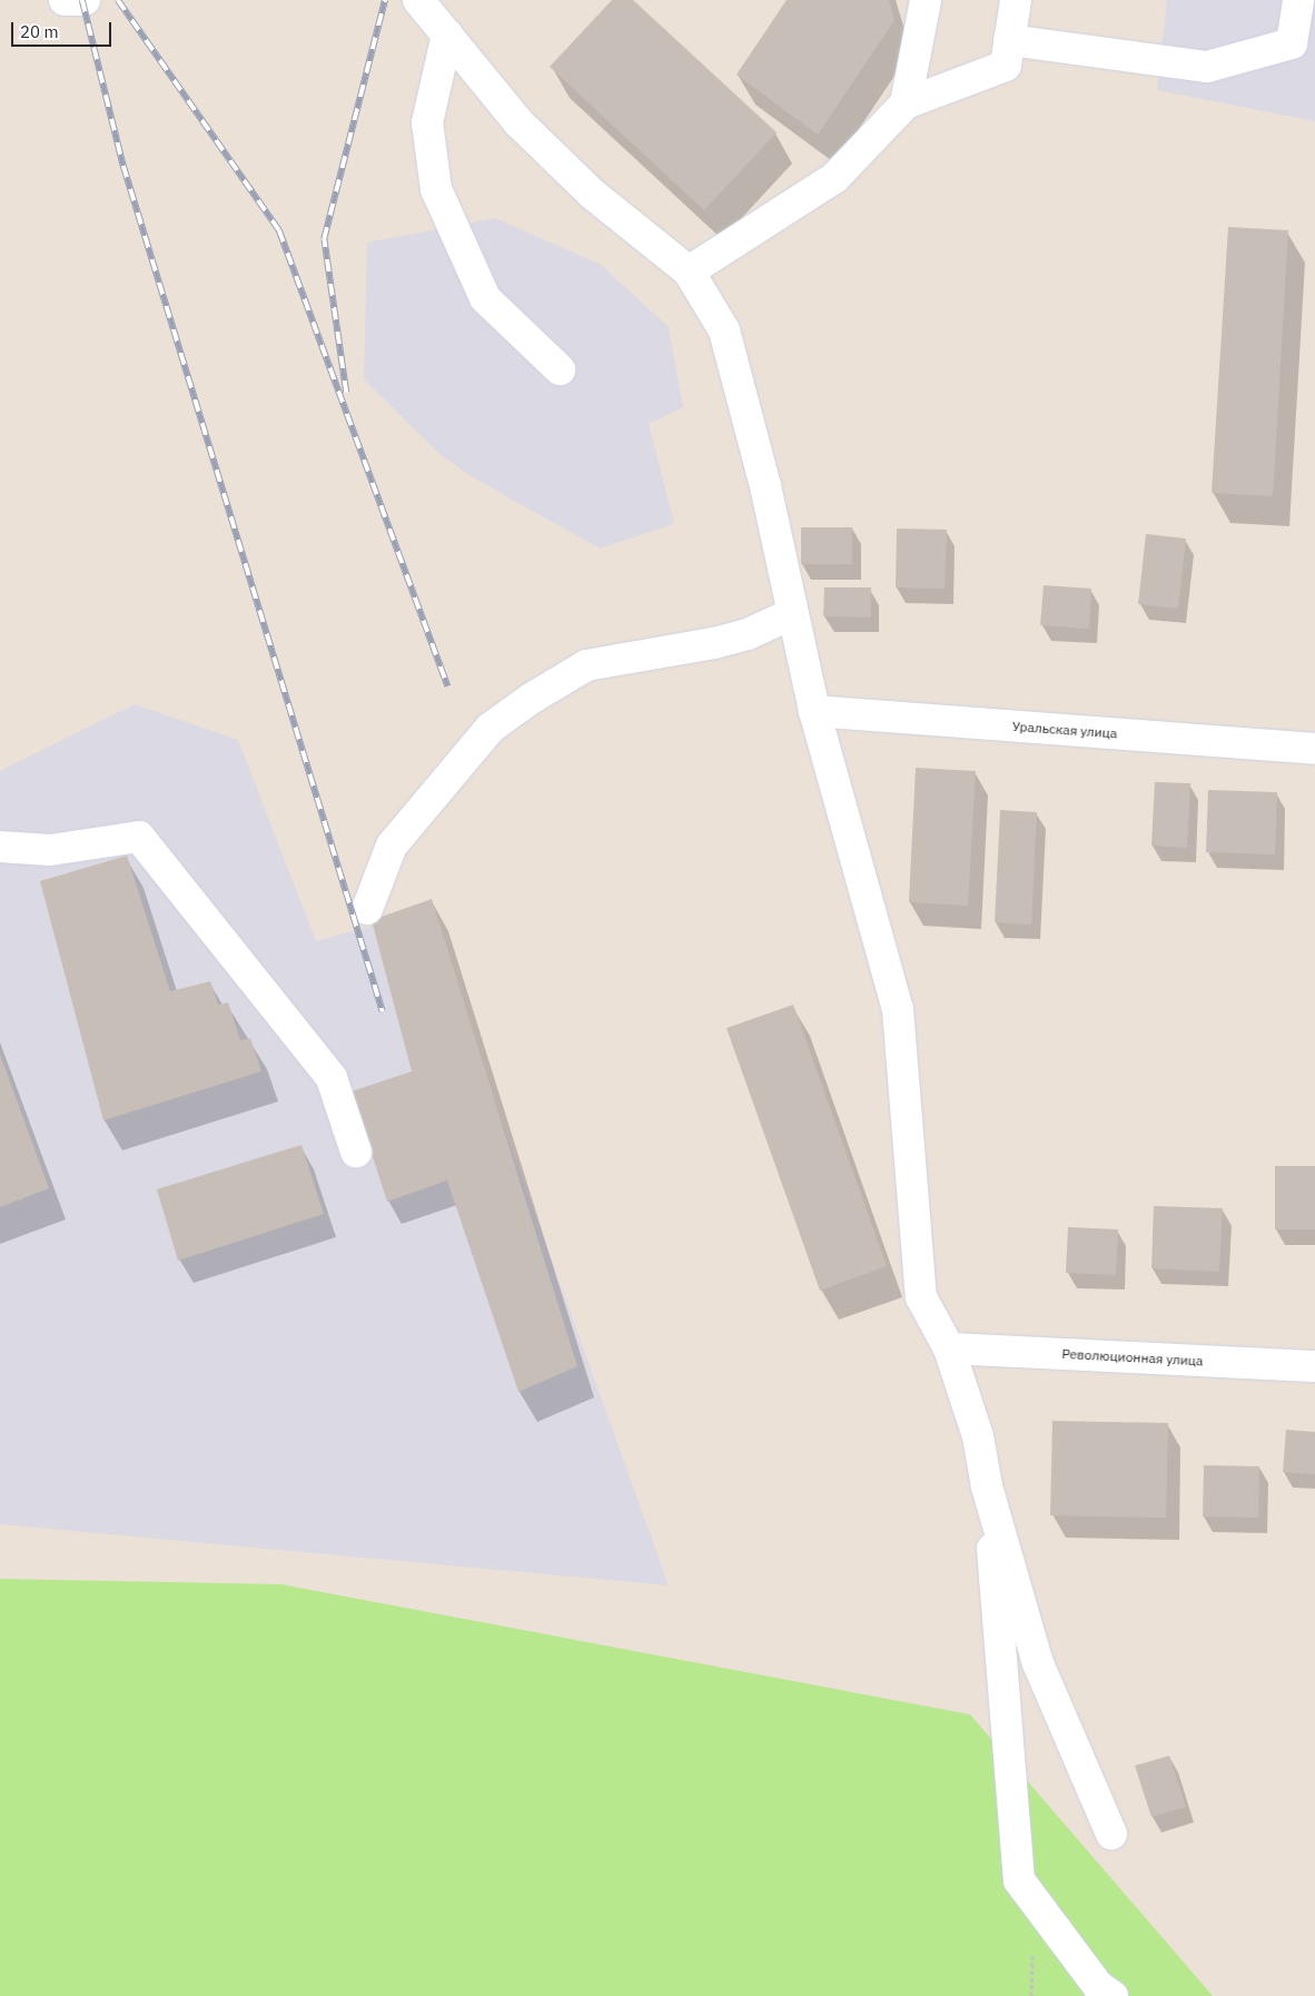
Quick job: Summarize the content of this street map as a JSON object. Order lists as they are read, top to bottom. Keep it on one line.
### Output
{"streets":{"street":["Уральская улица","Революционная улица"]},"scale_bar":"20 m"}
